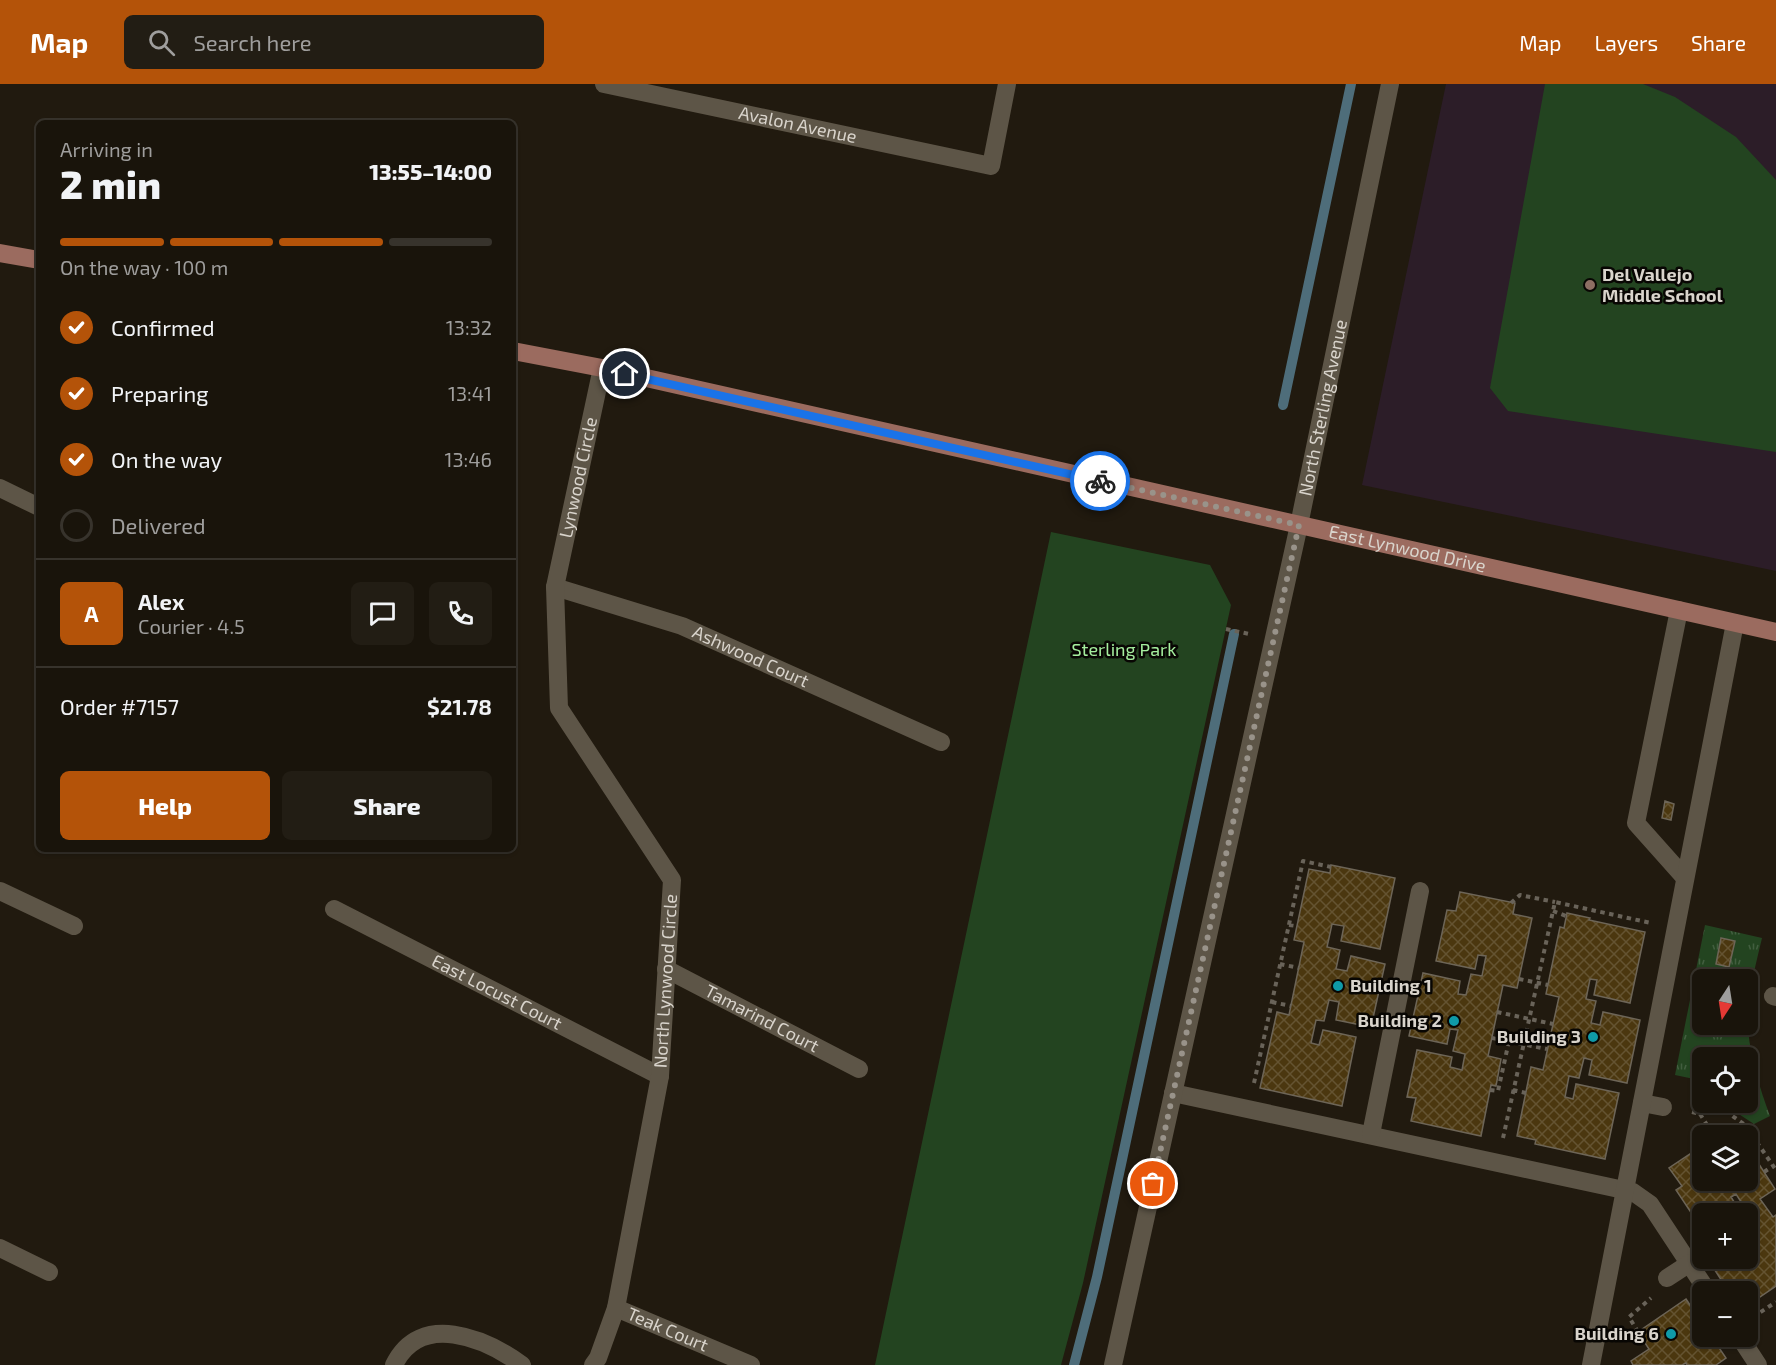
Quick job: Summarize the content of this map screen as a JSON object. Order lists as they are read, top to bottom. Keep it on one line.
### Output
{"streets":{"main road":["East Lynwood Drive"],"street":["Avalon Avenue","North Sterling Avenue","Lynwood Circle","Ashwood Court","North Lynwood Circle","East Locust Court","Tamarind Court","Teak Court"]},"crossings":[["North Sterling Avenue","East Lynwood Drive"],["Lynwood Circle","East Lynwood Drive"],["Lynwood Circle","Ashwood Court"],["Lynwood Circle","North Lynwood Circle"],["Ashwood Court","North Lynwood Circle"],["North Lynwood Circle","East Locust Court"],["North Lynwood Circle","Tamarind Court"],["North Lynwood Circle","Teak Court"]],"parks":["Sterling Park"],"places":["Del Vallejo Middle School","Building 1","Building 2","Building 3","Building 6"],"north":"bottom","page":{"header":"Map","search":"Search here","nav":["Map","Layers","Share"],"heading":["2 min","Arriving in","13:55–14:00"],"panel":["Alex","Courier · 4.5","Order #7157","$21.78"],"bar":"On the way · 100 m","list":[["Confirmed","13:32"],["Preparing","13:41"],["On the way","13:46"],"Delivered"],"round":"A","buttons":["Help","Share"],"map_buttons":["+","−"]}}
